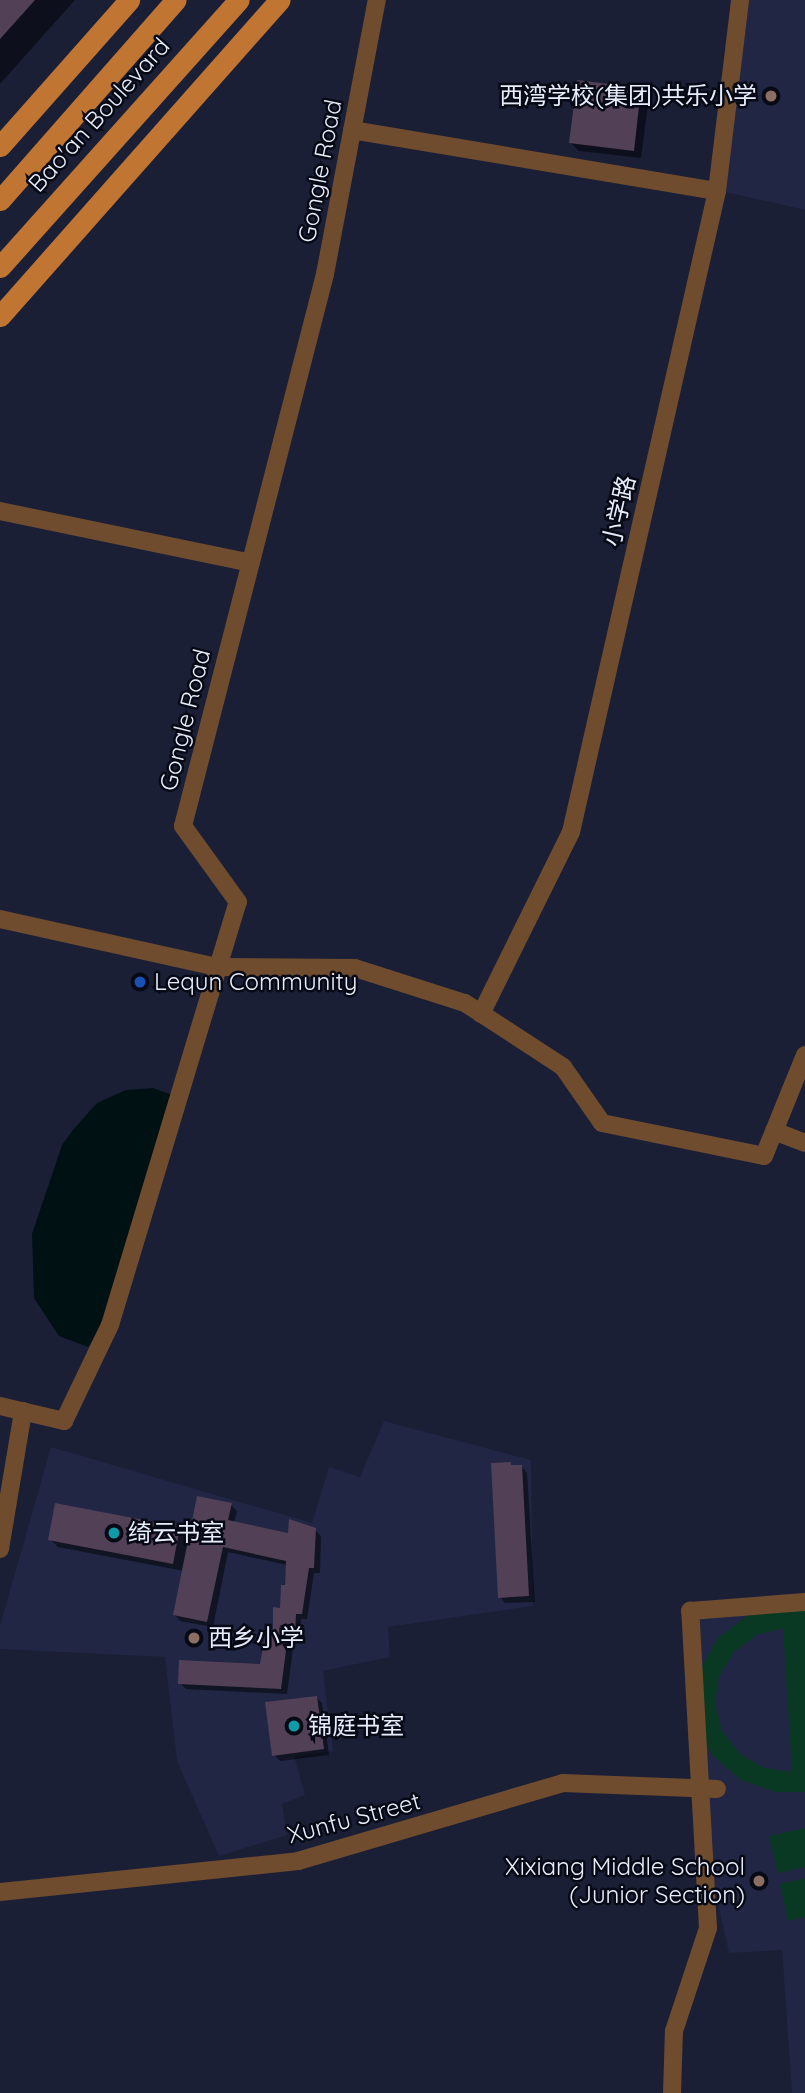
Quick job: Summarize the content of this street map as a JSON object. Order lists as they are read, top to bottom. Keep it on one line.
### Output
{"streets":{"main road":["Bao'an Boulevard"],"street":["Gongle Road","小学路","Xunfu Street"]},"places":["西湾学校(集团)共乐小学","Lequn Community","绮云书室","西乡小学","锦庭书室","Xixiang Middle School (Junior Section)"]}
